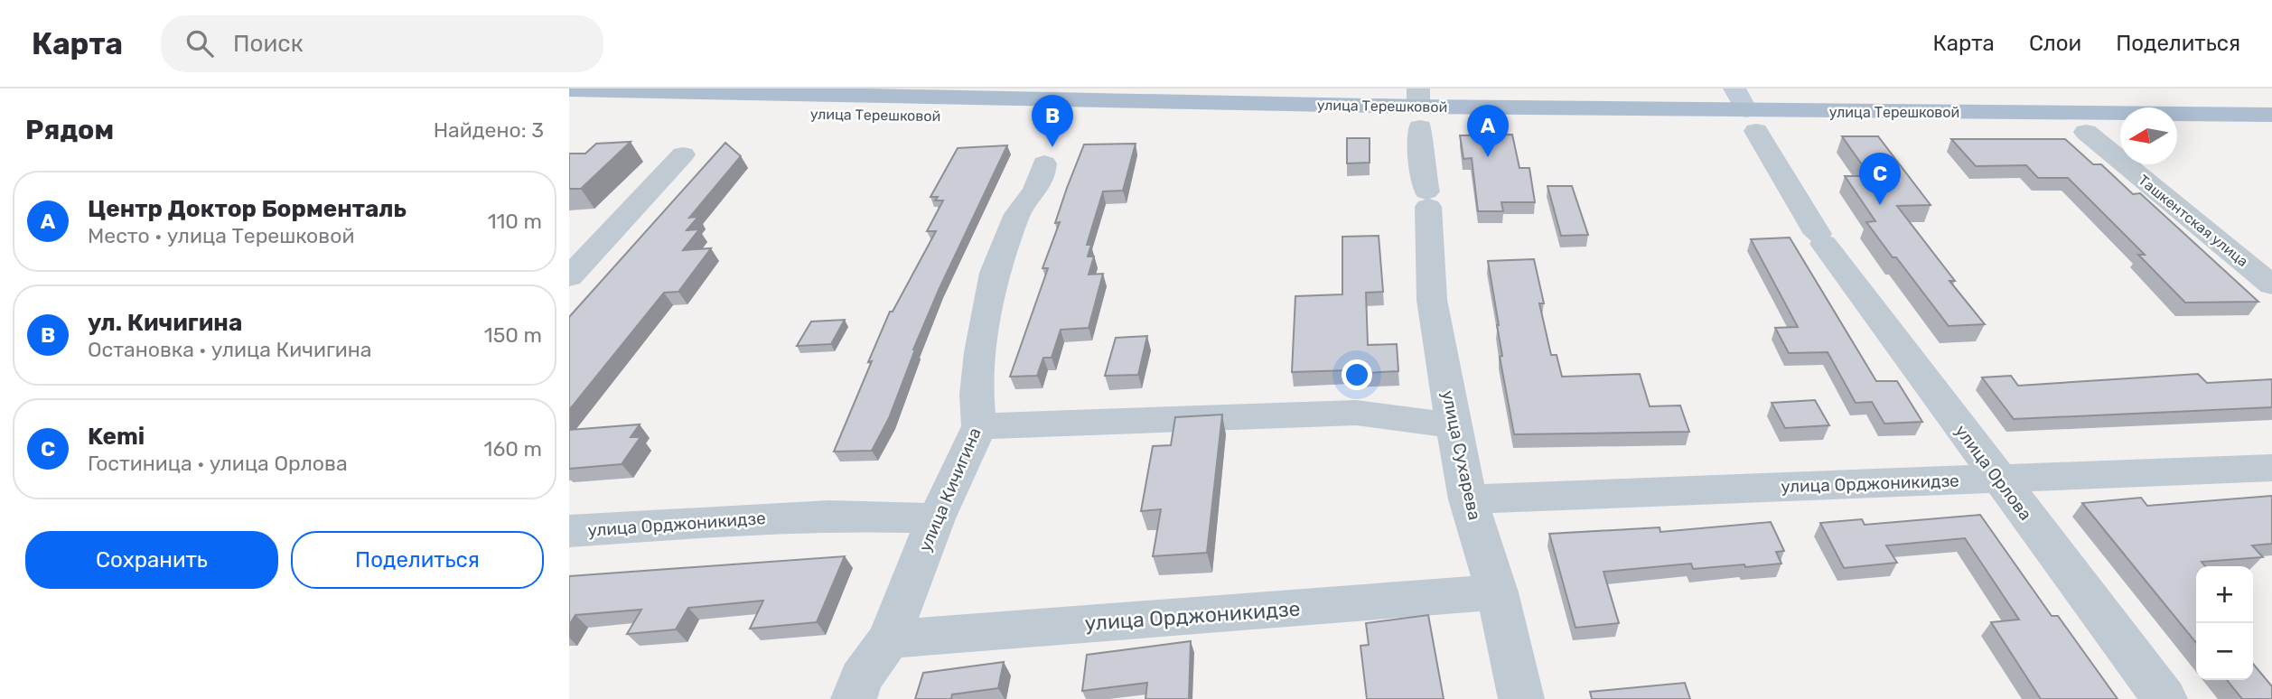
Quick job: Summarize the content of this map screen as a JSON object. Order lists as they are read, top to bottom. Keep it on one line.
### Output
{"streets":{"main road":["улица Терешковой","улица Орлова"],"street":["Ташкентская улица","улица Сухарева","улица Орджоникидзе","улица Кичигина"]},"crossings":[["улица Терешковой","Ташкентская улица"],["улица Терешковой","улица Сухарева"],["улица Терешковой","улица Орлова"],["улица Сухарева","улица Орджоникидзе"],["улица Орлова","улица Орджоникидзе"],["улица Орджоникидзе","улица Кичигина"]],"north":"left","page":{"header":"Карта","search":"Поиск","nav":["Карта","Слои","Поделиться"],"heading":["Рядом","Найдено: 3"],"pins":["B","A","C"],"list":[{"mark":"A","name":"Центр Доктор Борменталь","note":"Место · улица Терешковой","value":"110 m"},{"mark":"B","name":"ул. Кичигина","note":"Остановка · улица Кичигина","value":"150 m"},{"mark":"C","name":"Kemi","note":"Гостиница · улица Орлова","value":"160 m"}],"buttons":["Сохранить","Поделиться"],"map_buttons":["+","−"]}}
